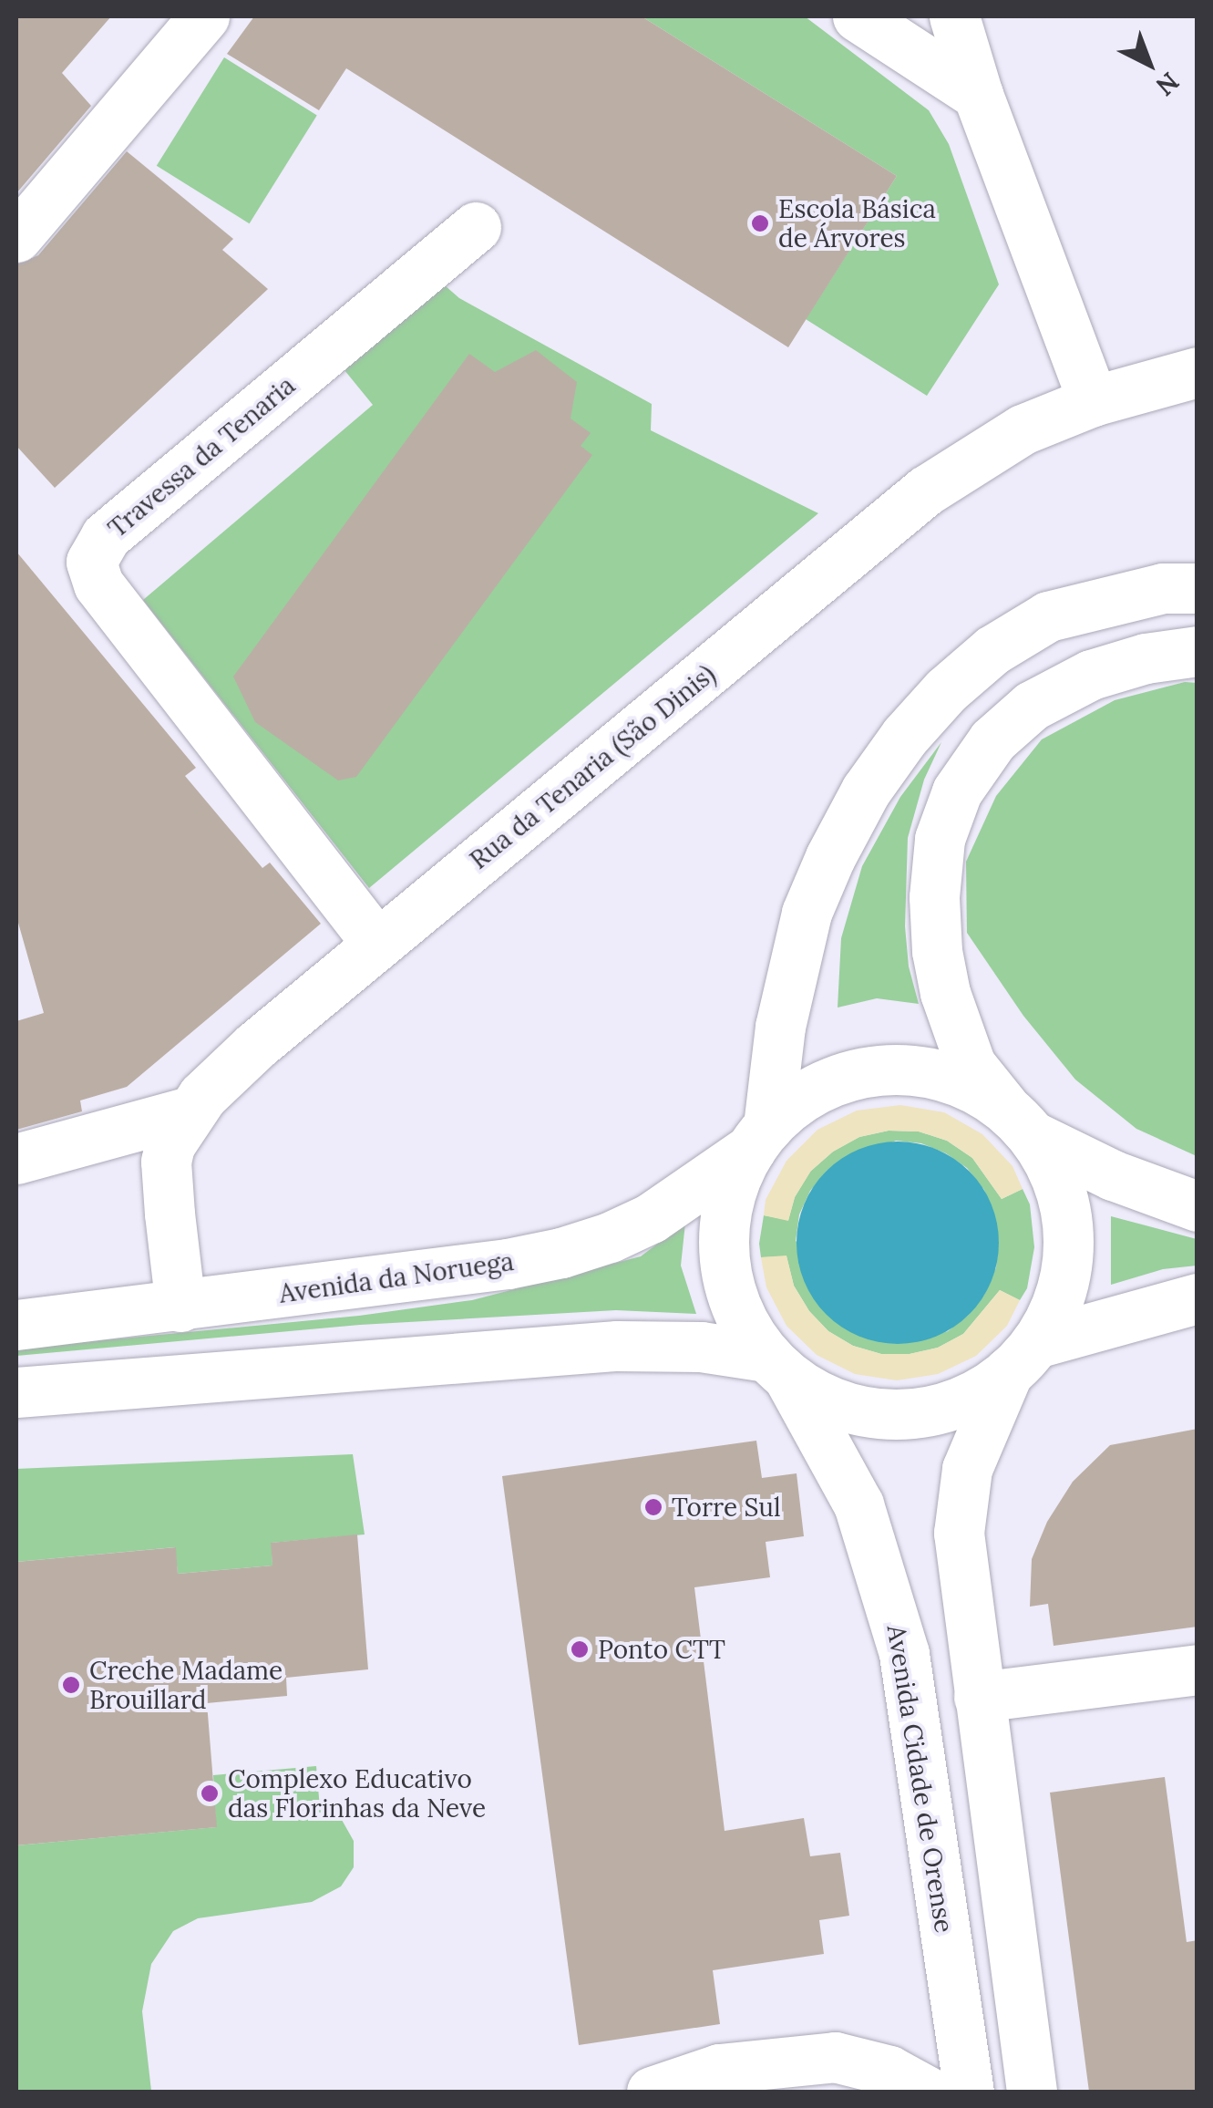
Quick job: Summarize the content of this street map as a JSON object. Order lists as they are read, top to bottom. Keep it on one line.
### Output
{"streets":{"main road":["Travessa da Tenaria","Rua da Tenaria (São Dinis)","Avenida da Noruega","Avenida Cidade de Orense"]},"crossings":[["Travessa da Tenaria","Rua da Tenaria (São Dinis)"],["Rua da Tenaria (São Dinis)","Avenida da Noruega"],["Avenida da Noruega","Avenida Cidade de Orense"]],"places":["Escola Básica de Árvores","Torre Sul","Ponto CTT","Creche Madame Brouillard","Complexo Educativo das Florinhas da Neve"],"north":"bottom right"}
